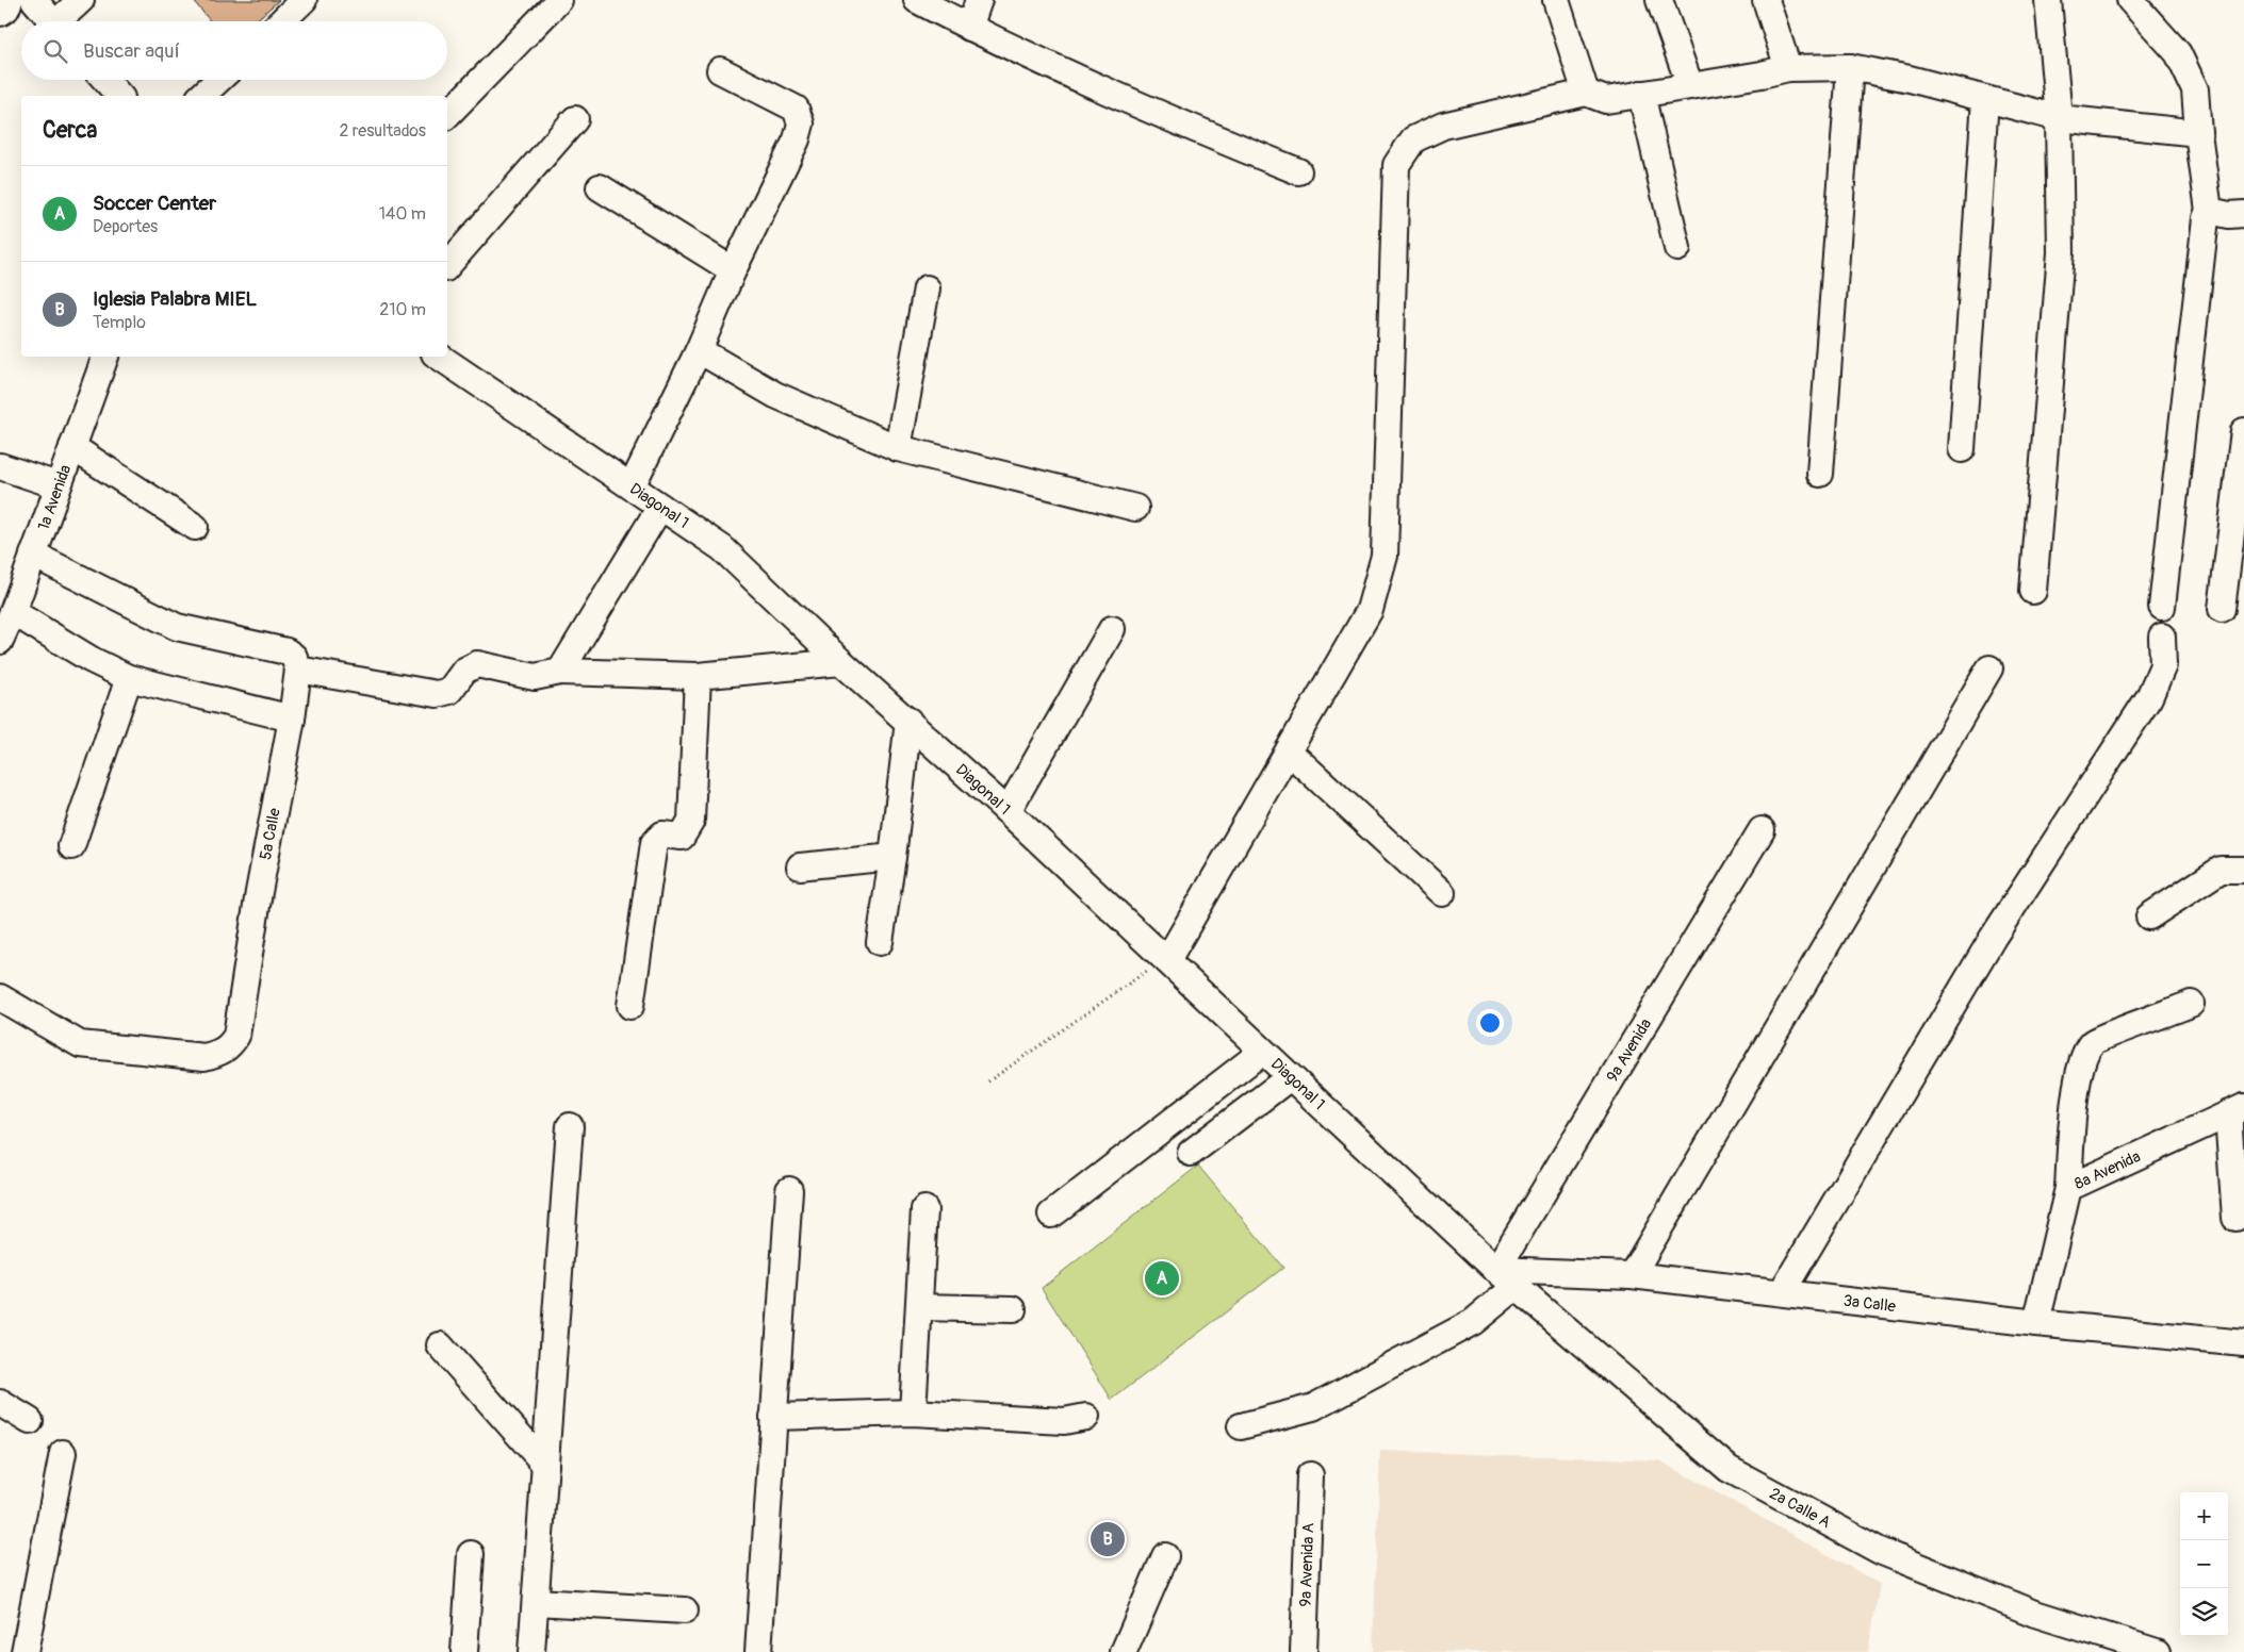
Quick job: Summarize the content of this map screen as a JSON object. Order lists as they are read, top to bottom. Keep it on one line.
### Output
{"streets":{"street":["1a Avenida","Diagonal 1","5a Calle","9a Avenida","8a Avenida","3a Calle","2a Calle A","9a Avenida A"]},"crossings":[["Diagonal 1","9a Avenida"],["Diagonal 1","3a Calle"],["Diagonal 1","2a Calle A"],["9a Avenida","3a Calle"],["9a Avenida","2a Calle A"],["8a Avenida","3a Calle"],["3a Calle","2a Calle A"]],"page":{"search":"Buscar aquí","heading":["Cerca","2 resultados"],"list":[{"mark":"A","name":"Soccer Center","note":"Deportes","value":"140 m"},{"mark":"B","name":"Iglesia Palabra MIEL","note":"Templo","value":"210 m"}],"pins":["A","B"],"map_buttons":["+","−"]}}
